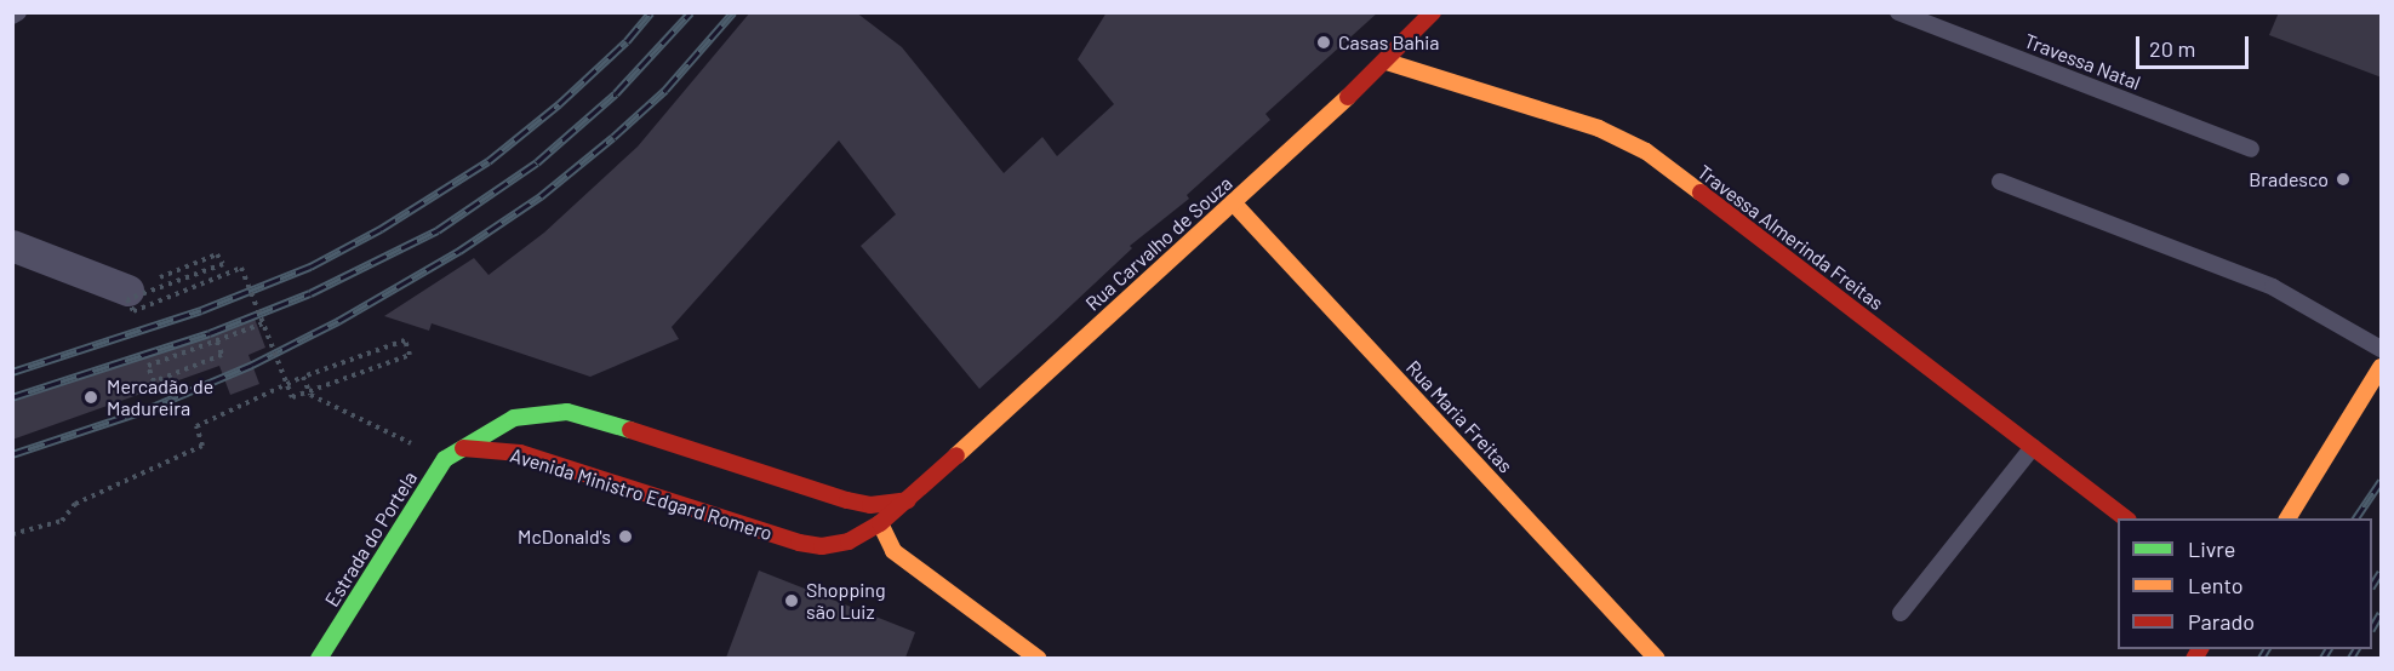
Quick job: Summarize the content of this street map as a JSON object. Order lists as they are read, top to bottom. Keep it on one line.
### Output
{"streets":{"main road":["Travessa Almerinda Freitas","Rua Carvalho de Souza","Rua Maria Freitas","Avenida Ministro Edgard Romero","Estrada do Portela"],"lane":["Travessa Natal"]},"crossings":[["Travessa Almerinda Freitas","Rua Carvalho de Souza"],["Rua Carvalho de Souza","Rua Maria Freitas"],["Rua Carvalho de Souza","Avenida Ministro Edgard Romero"],["Avenida Ministro Edgard Romero","Estrada do Portela"]],"places":["Casas Bahia","Bradesco","Mercadão de Madureira","McDonald's","Shopping são Luiz"],"legend":["Livre","Lento","Parado"],"scale_bar":"20 m"}
